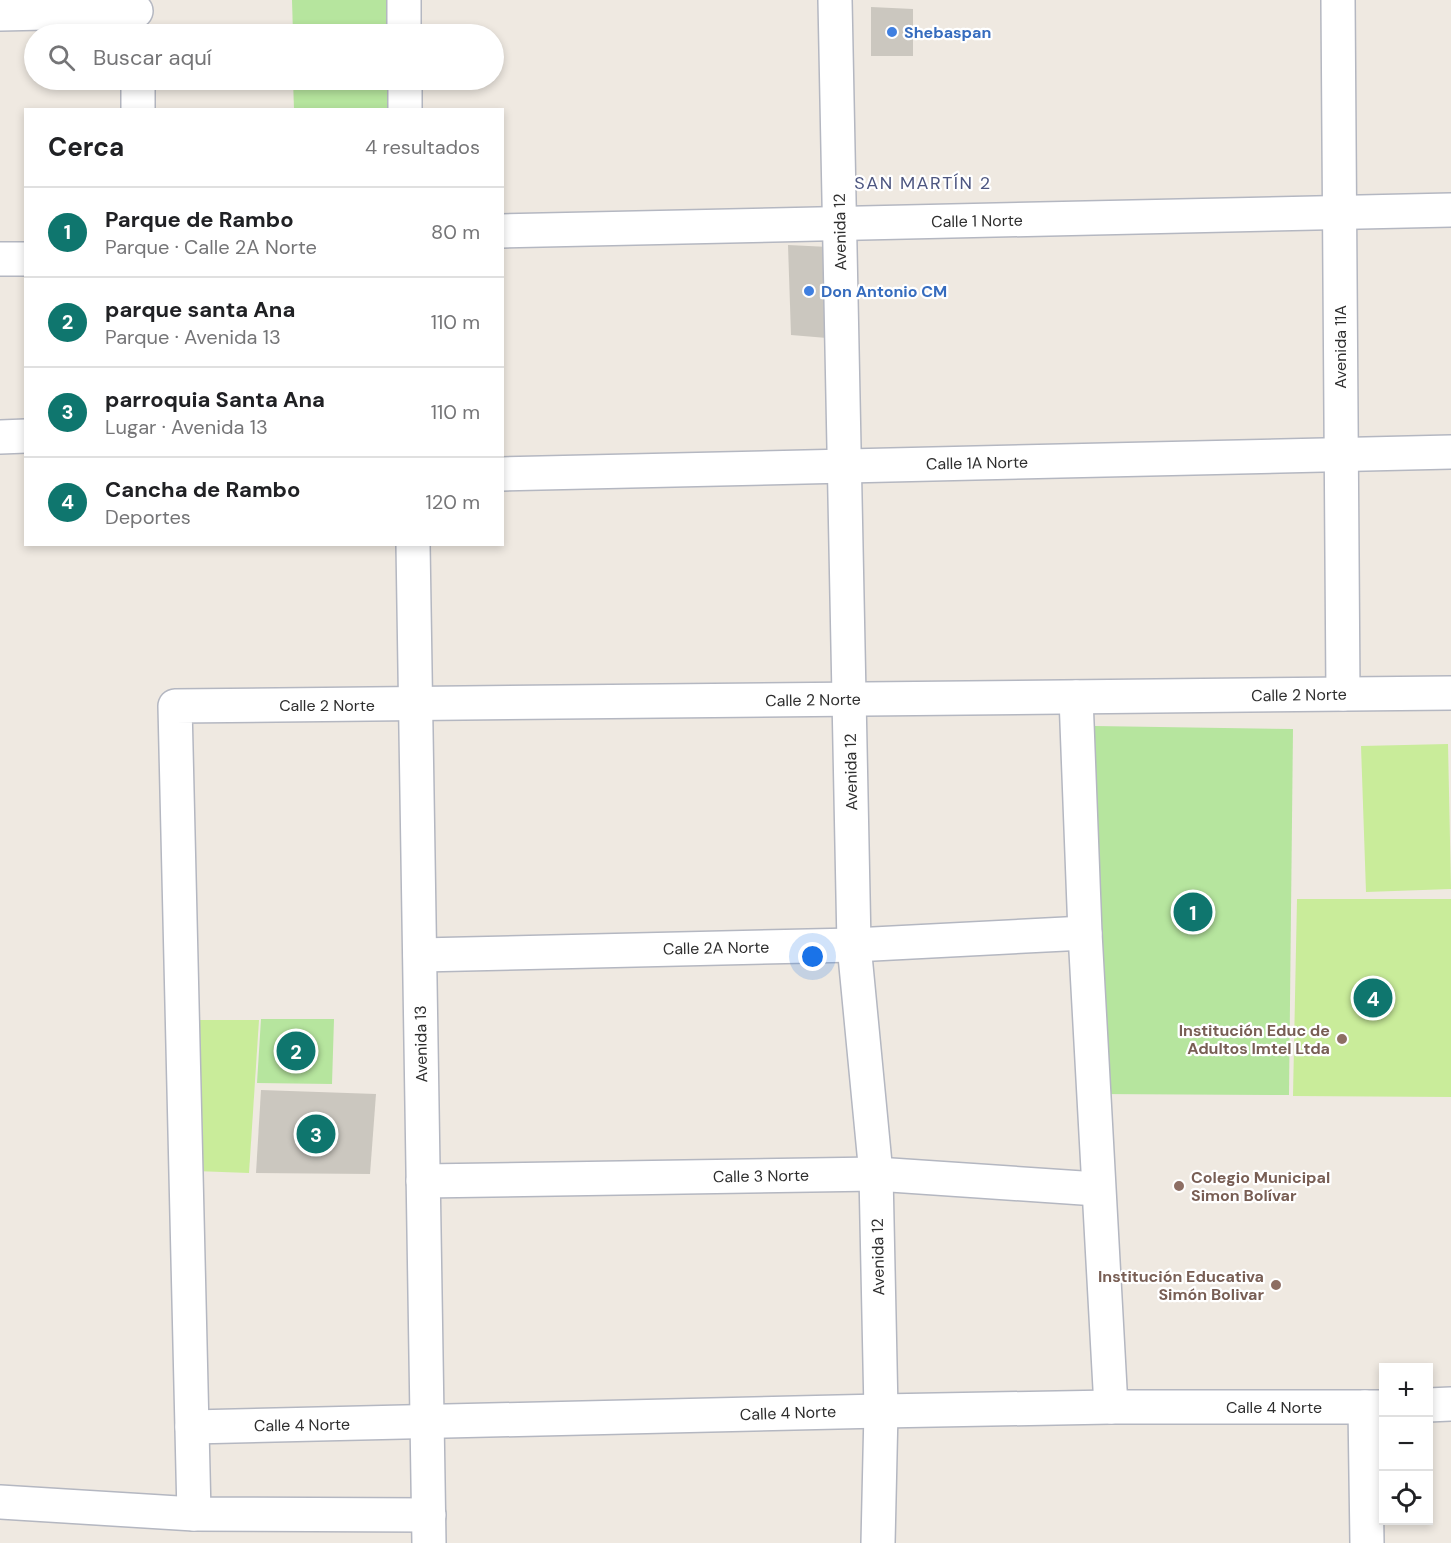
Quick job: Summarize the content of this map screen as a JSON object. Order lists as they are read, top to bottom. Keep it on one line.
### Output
{"streets":{"street":["Calle 1 Norte","Avenida 12","Avenida 11A","Calle 1A Norte","Calle 2 Norte","Calle 2A Norte","Avenida 13","Calle 3 Norte","Calle 4 Norte"]},"crossings":[["Calle 1 Norte","Avenida 12"],["Calle 1 Norte","Avenida 11A"],["Avenida 12","Calle 1A Norte"],["Avenida 12","Calle 2 Norte"],["Avenida 12","Calle 2A Norte"],["Avenida 12","Calle 3 Norte"],["Avenida 12","Calle 4 Norte"],["Avenida 11A","Calle 1A Norte"],["Avenida 11A","Calle 2 Norte"],["Calle 2 Norte","Avenida 13"],["Calle 2 Norte","Calle 4 Norte"],["Calle 2A Norte","Avenida 13"],["Avenida 13","Calle 3 Norte"],["Avenida 13","Calle 4 Norte"]],"districts":["SAN MARTÍN 2"],"places":["Shebaspan","Don Antonio CM","Institución Educ de Adultos Imtel Ltda","Colegio Municipal Simon Bolívar","Institución Educativa Simón Bolivar"],"page":{"search":"Buscar aquí","heading":["Cerca","4 resultados"],"list":[{"mark":"1","name":"Parque de Rambo","note":"Parque · Calle 2A Norte","value":"80 m"},{"mark":"2","name":"parque santa Ana","note":"Parque · Avenida 13","value":"110 m"},{"mark":"3","name":"parroquia Santa Ana","note":"Lugar · Avenida 13","value":"110 m"},{"mark":"4","name":"Cancha de Rambo","note":"Deportes","value":"120 m"}],"pins":["1","4","2","3"],"map_buttons":["+","−"]}}
